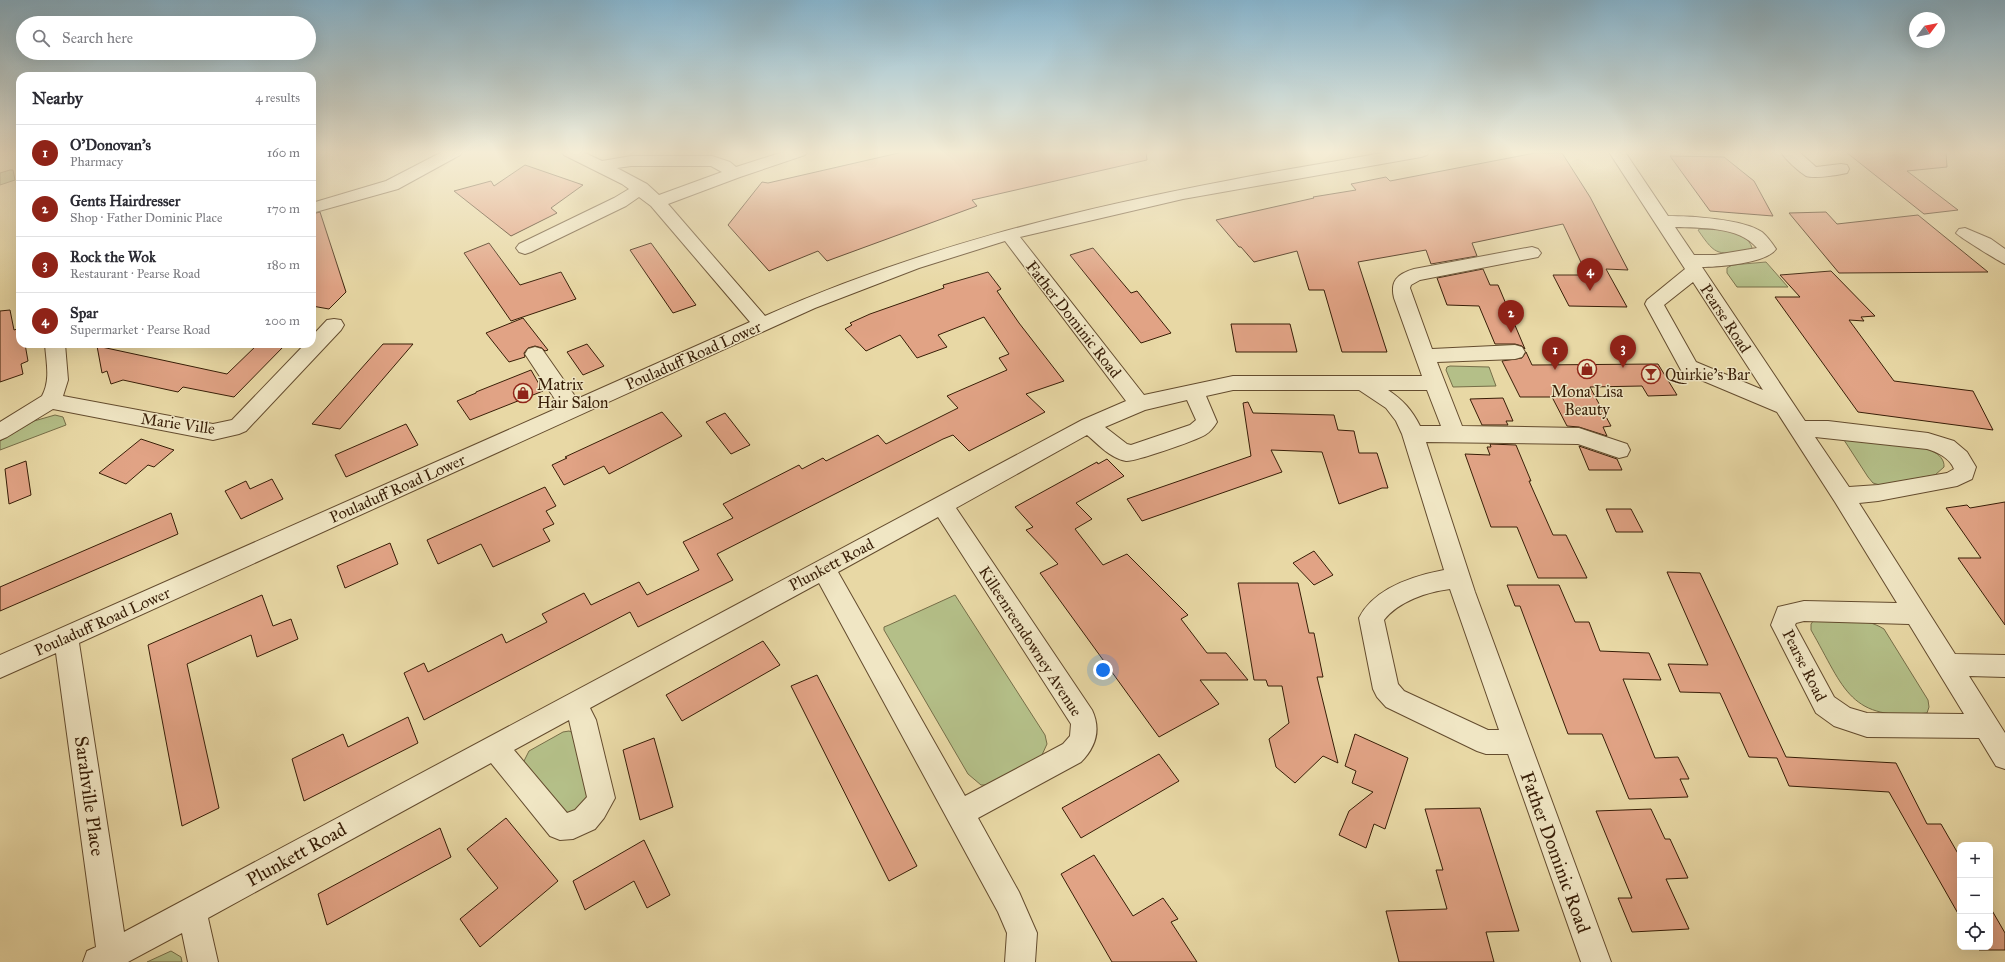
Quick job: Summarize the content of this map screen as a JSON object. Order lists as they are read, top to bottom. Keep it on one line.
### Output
{"streets":{"street":["Pearse Road","Father Dominic Road","Pouladuff Road Lower","Marie Ville","Plunkett Road","Killeenreendowney Avenue","Sarahville Place"]},"crossings":[["Father Dominic Road","Pouladuff Road Lower"],["Pouladuff Road Lower","Sarahville Place"],["Plunkett Road","Killeenreendowney Avenue"],["Plunkett Road","Sarahville Place"]],"places":{"shop":["Mona Lisa Beauty","Matrix Hair Salon"],"bar":["Quirkie's Bar"]},"north":"top right","page":{"search":"Search here","heading":["Nearby","4 results"],"list":[{"mark":"1","name":"O'Donovan's","note":"Pharmacy","value":"160 m"},{"mark":"2","name":"Gents Hairdresser","note":"Shop · Father Dominic Place","value":"170 m"},{"mark":"3","name":"Rock the Wok","note":"Restaurant · Pearse Road","value":"180 m"},{"mark":"4","name":"Spar","note":"Supermarket · Pearse Road","value":"200 m"}],"pins":["4","2","3","1"],"map_buttons":["+","−"]}}
